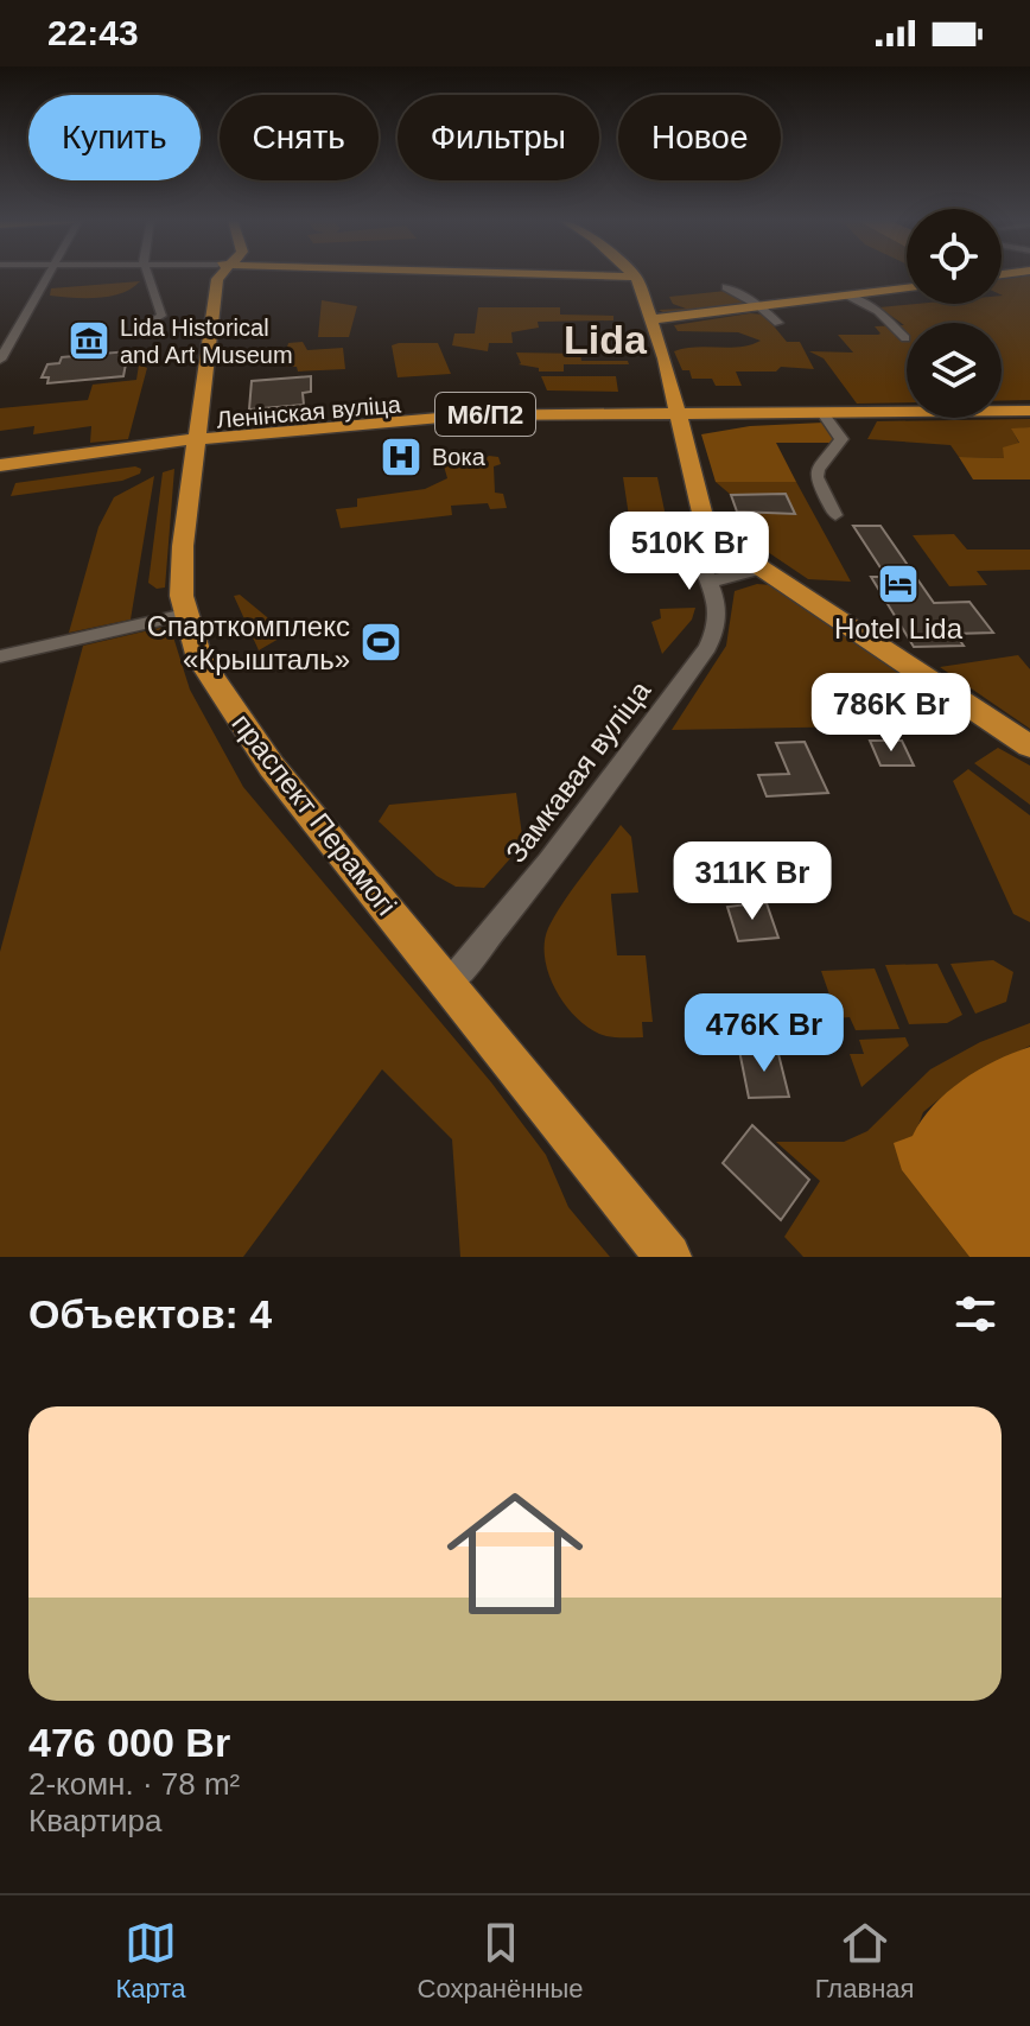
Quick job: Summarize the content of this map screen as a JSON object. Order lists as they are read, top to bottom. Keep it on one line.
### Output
{"streets":{"main road":["Ленінская вуліца","М6/П2","праспект Перамогі"],"street":["Замкавая вуліца"]},"crossings":[["Ленінская вуліца","праспект Перамогі"],["Замкавая вуліца","праспект Перамогі"]],"districts":["Lida"],"places":{"museum":["Lida Historical and Art Museum"],"hospital":["Вока"],"hotel":["Hotel Lida"],"sports":["Спарткомплекс «Крышталь»"]},"page":{"status":"22:43","chip":["Купить","Снять","Фильтры","Новое"],"price":["510K Br","786K Br","311K Br","476K Br"],"heading":"Объектов: 4","list":[{"name":"476 000 Br","note":"2-комн. · 78 m² · Квартира"}],"tabs":["Карта","Сохранённые","Главная"]}}
